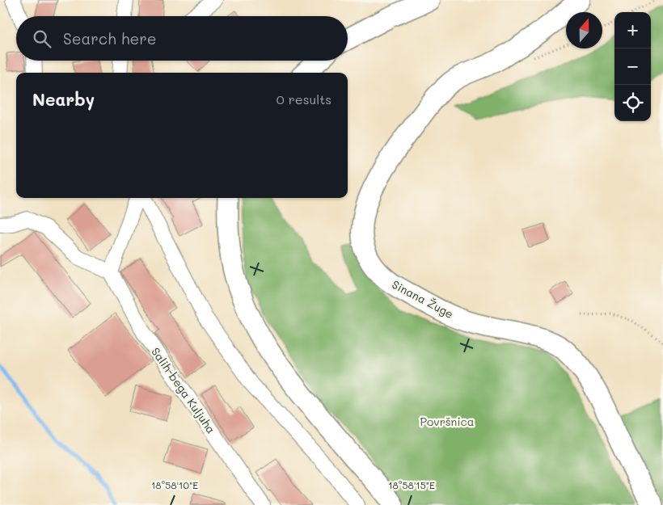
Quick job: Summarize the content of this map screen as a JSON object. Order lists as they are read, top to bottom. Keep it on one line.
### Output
{"streets":{"main road":["Sinana Žuge"],"street":["Salih-bega Kuljuha"]},"parks":["Površnica"],"north":"top","page":{"map_buttons":["+","−"],"search":"Search here","heading":["Nearby","0 results"]},"coordinates":["18°58'10\"E","18°58'15\"E"]}
